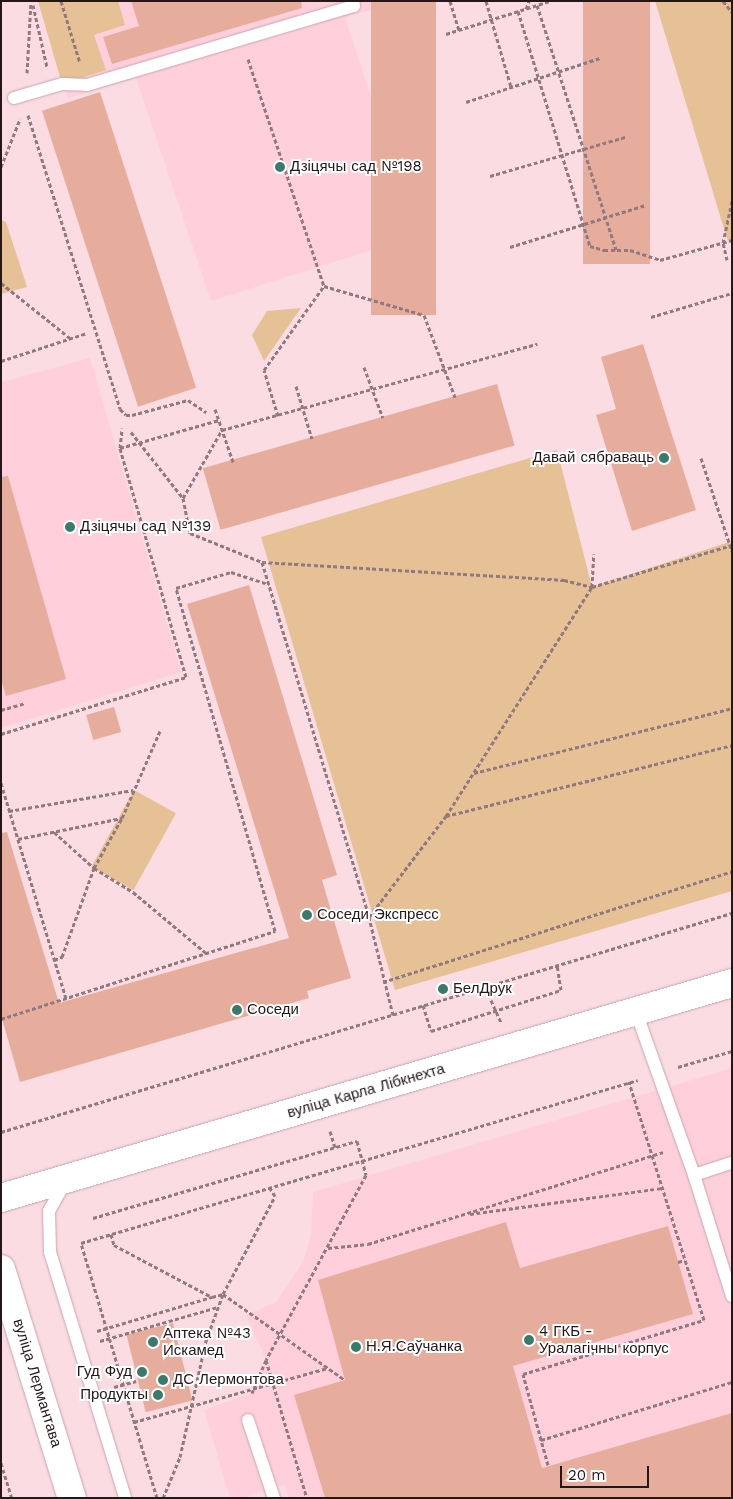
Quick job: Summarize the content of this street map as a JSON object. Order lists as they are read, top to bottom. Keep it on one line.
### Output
{"streets":{"main road":["вуліца Карла Лібкнехта","вуліца Лермантава"]},"places":["Дзіцячы сад №198","Давай сябраваць","Дзіцячы сад №139","Соседи Экспресс","БелДрук","Соседи","4 ГКБ - Уралагічны корпус","Аптека №43 Искамед","Н.Я.Саўчанка","Гуд Фуд","ДС Лермонтова","Продукты"],"scale_bar":"20 m"}
